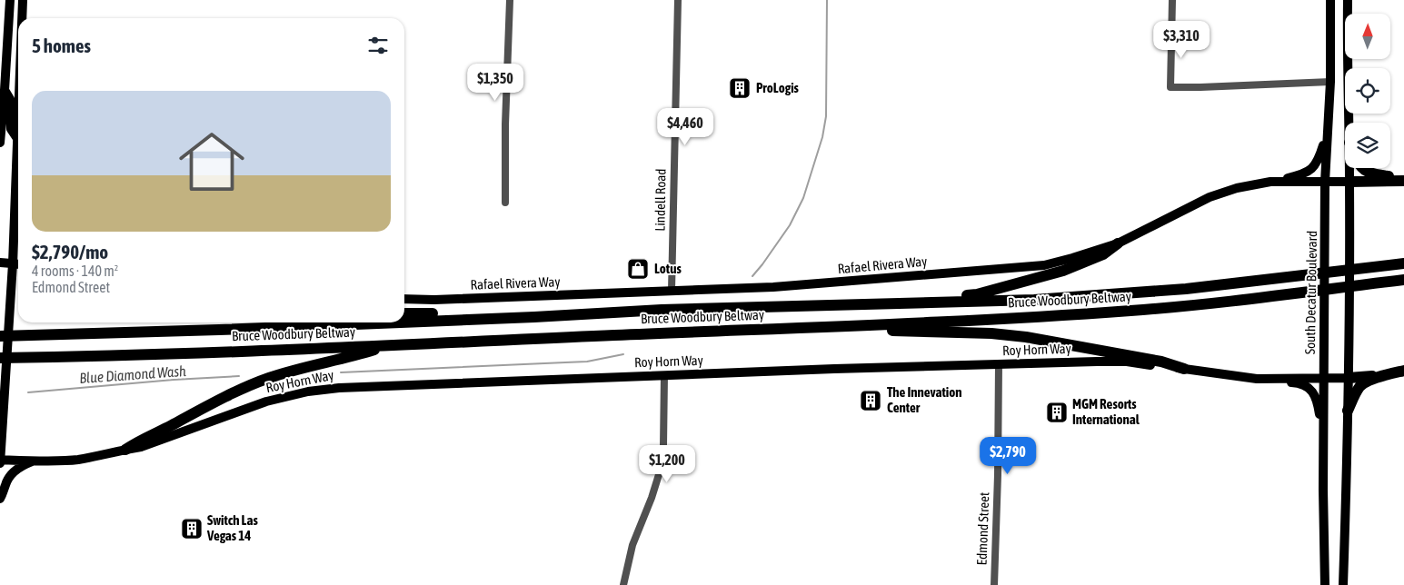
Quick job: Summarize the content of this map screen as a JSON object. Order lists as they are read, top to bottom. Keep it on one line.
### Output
{"streets":{"highway":["Bruce Woodbury Beltway"],"main road":["Rafael Rivera Way","South Decatur Boulevard","Roy Horn Way"],"street":["Lindell Road","Edmond Street"]},"crossings":[["Lindell Road","Rafael Rivera Way"],["Rafael Rivera Way","South Decatur Boulevard"],["South Decatur Boulevard","Roy Horn Way"],["Roy Horn Way","Edmond Street"]],"water":["Blue Diamond Wash"],"places":{"building":["ProLogis","The Innevation Center","MGM Resorts International","Switch Las Vegas 14"],"shop":["Lotus"]},"north":"top","page":{"heading":"5 homes","price":["$3,310","$1,350","$4,460","$2,790","$1,200"],"list":[{"name":"$2,790/mo","note":"4 rooms · 140 m² · Edmond Street"}]}}
